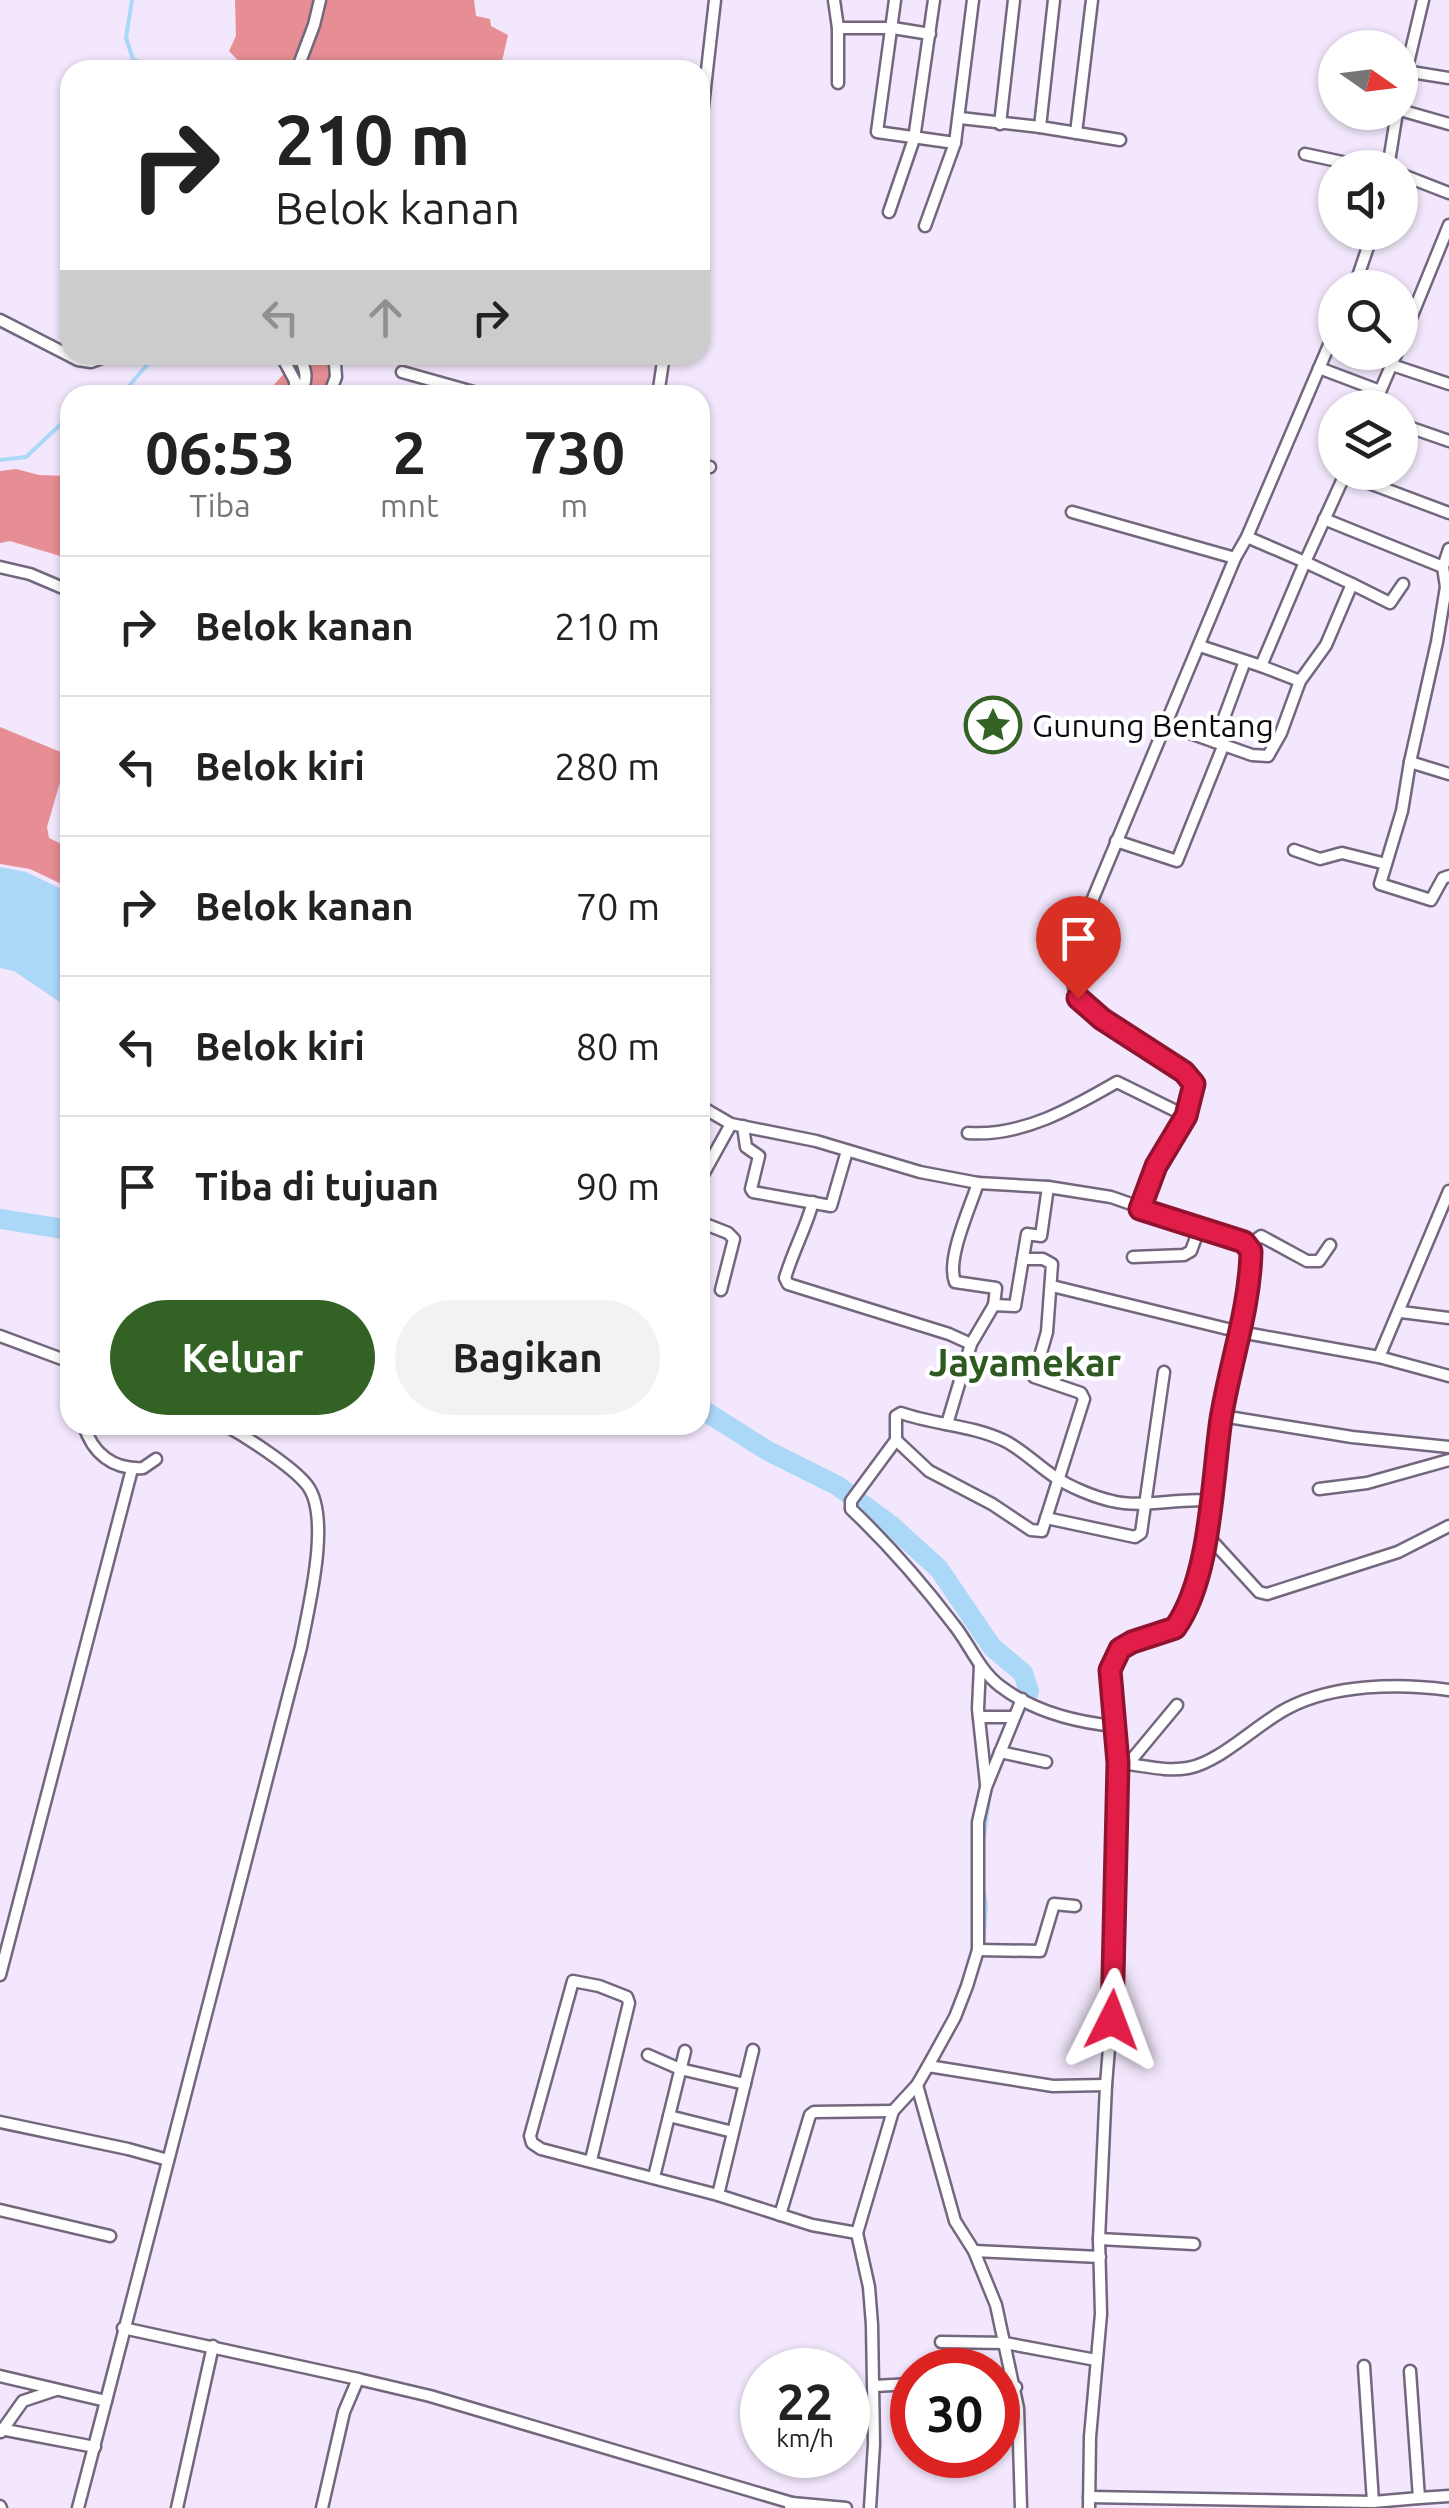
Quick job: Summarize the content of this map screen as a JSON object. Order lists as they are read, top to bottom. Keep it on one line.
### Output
{"districts":["Jayamekar"],"places":{"place":["Gunung Bentang"]},"north":"right","page":{"turn":["210 m","Belok kanan"],"eta":["06:53","Tiba","2","mnt","730","m"],"list":[{"name":"Belok kanan","value":"210 m"},{"name":"Belok kiri","value":"280 m"},{"name":"Belok kanan","value":"70 m"},{"name":"Belok kiri","value":"80 m"},{"name":"Tiba di tujuan","value":"90 m"}],"buttons":["Keluar","Bagikan"],"speed":"22 km/h","limit":"30"}}
